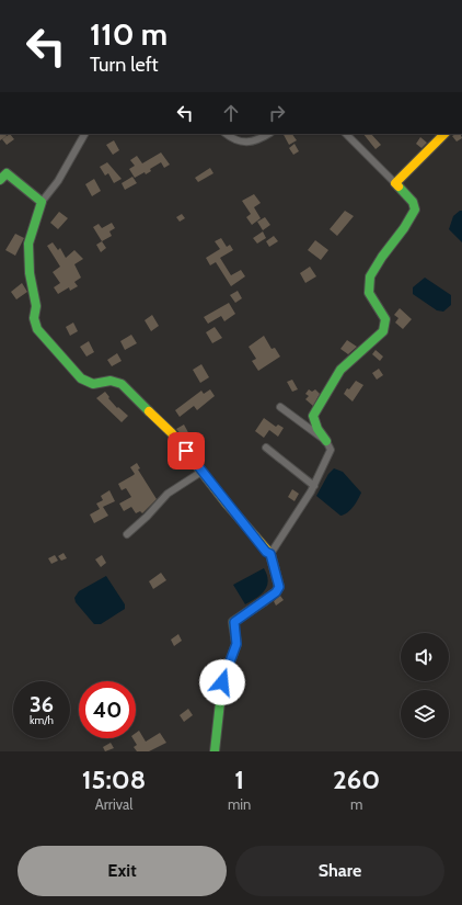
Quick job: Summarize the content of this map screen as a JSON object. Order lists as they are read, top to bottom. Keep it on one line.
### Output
{"page":{"turn":["110 m","Turn left"],"speed":"36 km/h","limit":"40","eta":["15:08","Arrival","1","min","260","m"],"buttons":["Exit","Share"]}}
